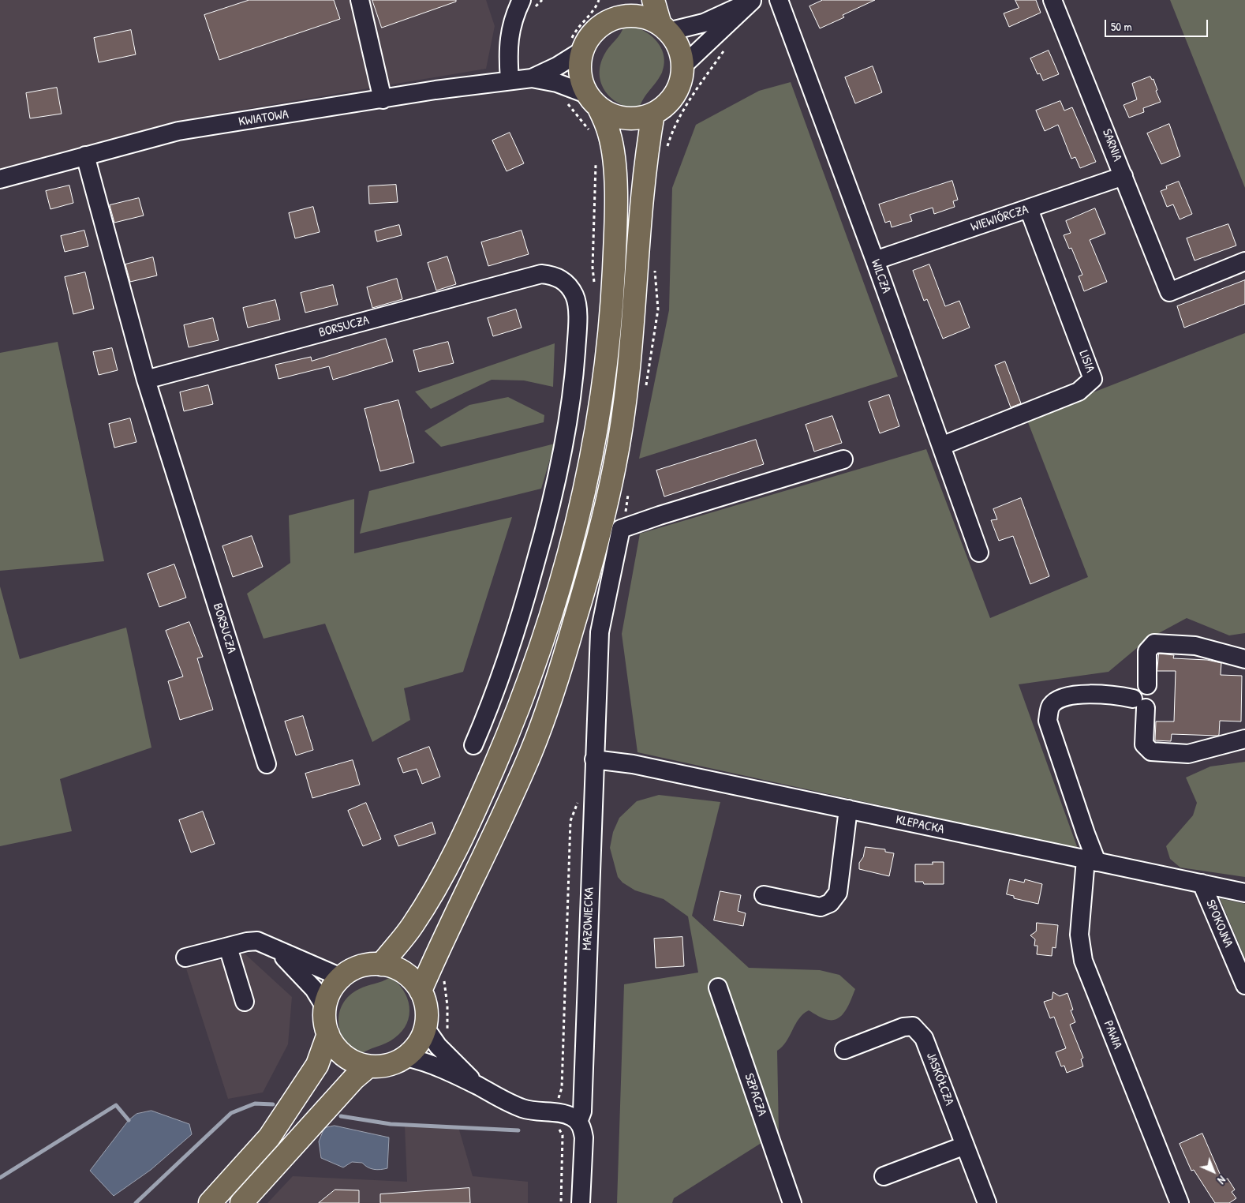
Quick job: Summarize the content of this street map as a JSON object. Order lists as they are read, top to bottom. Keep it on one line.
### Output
{"streets":{"street":["KWIATOWA","SARNIA","WIEWIÓRCZA","WILCZA","BORSUCZA","LISIA","KLEPACKA","MAZOWIECKA","SPOKOJNA","PAWIA","JASKÓŁCZA","SZPACZA"]},"crossings":[["KWIATOWA","BORSUCZA"],["SARNIA","WIEWIÓRCZA"],["WIEWIÓRCZA","WILCZA"],["WIEWIÓRCZA","LISIA"],["WILCZA","LISIA"],["KLEPACKA","MAZOWIECKA"],["KLEPACKA","SPOKOJNA"],["KLEPACKA","PAWIA"]],"scale_bar":"50 m","north":"bottom right"}
